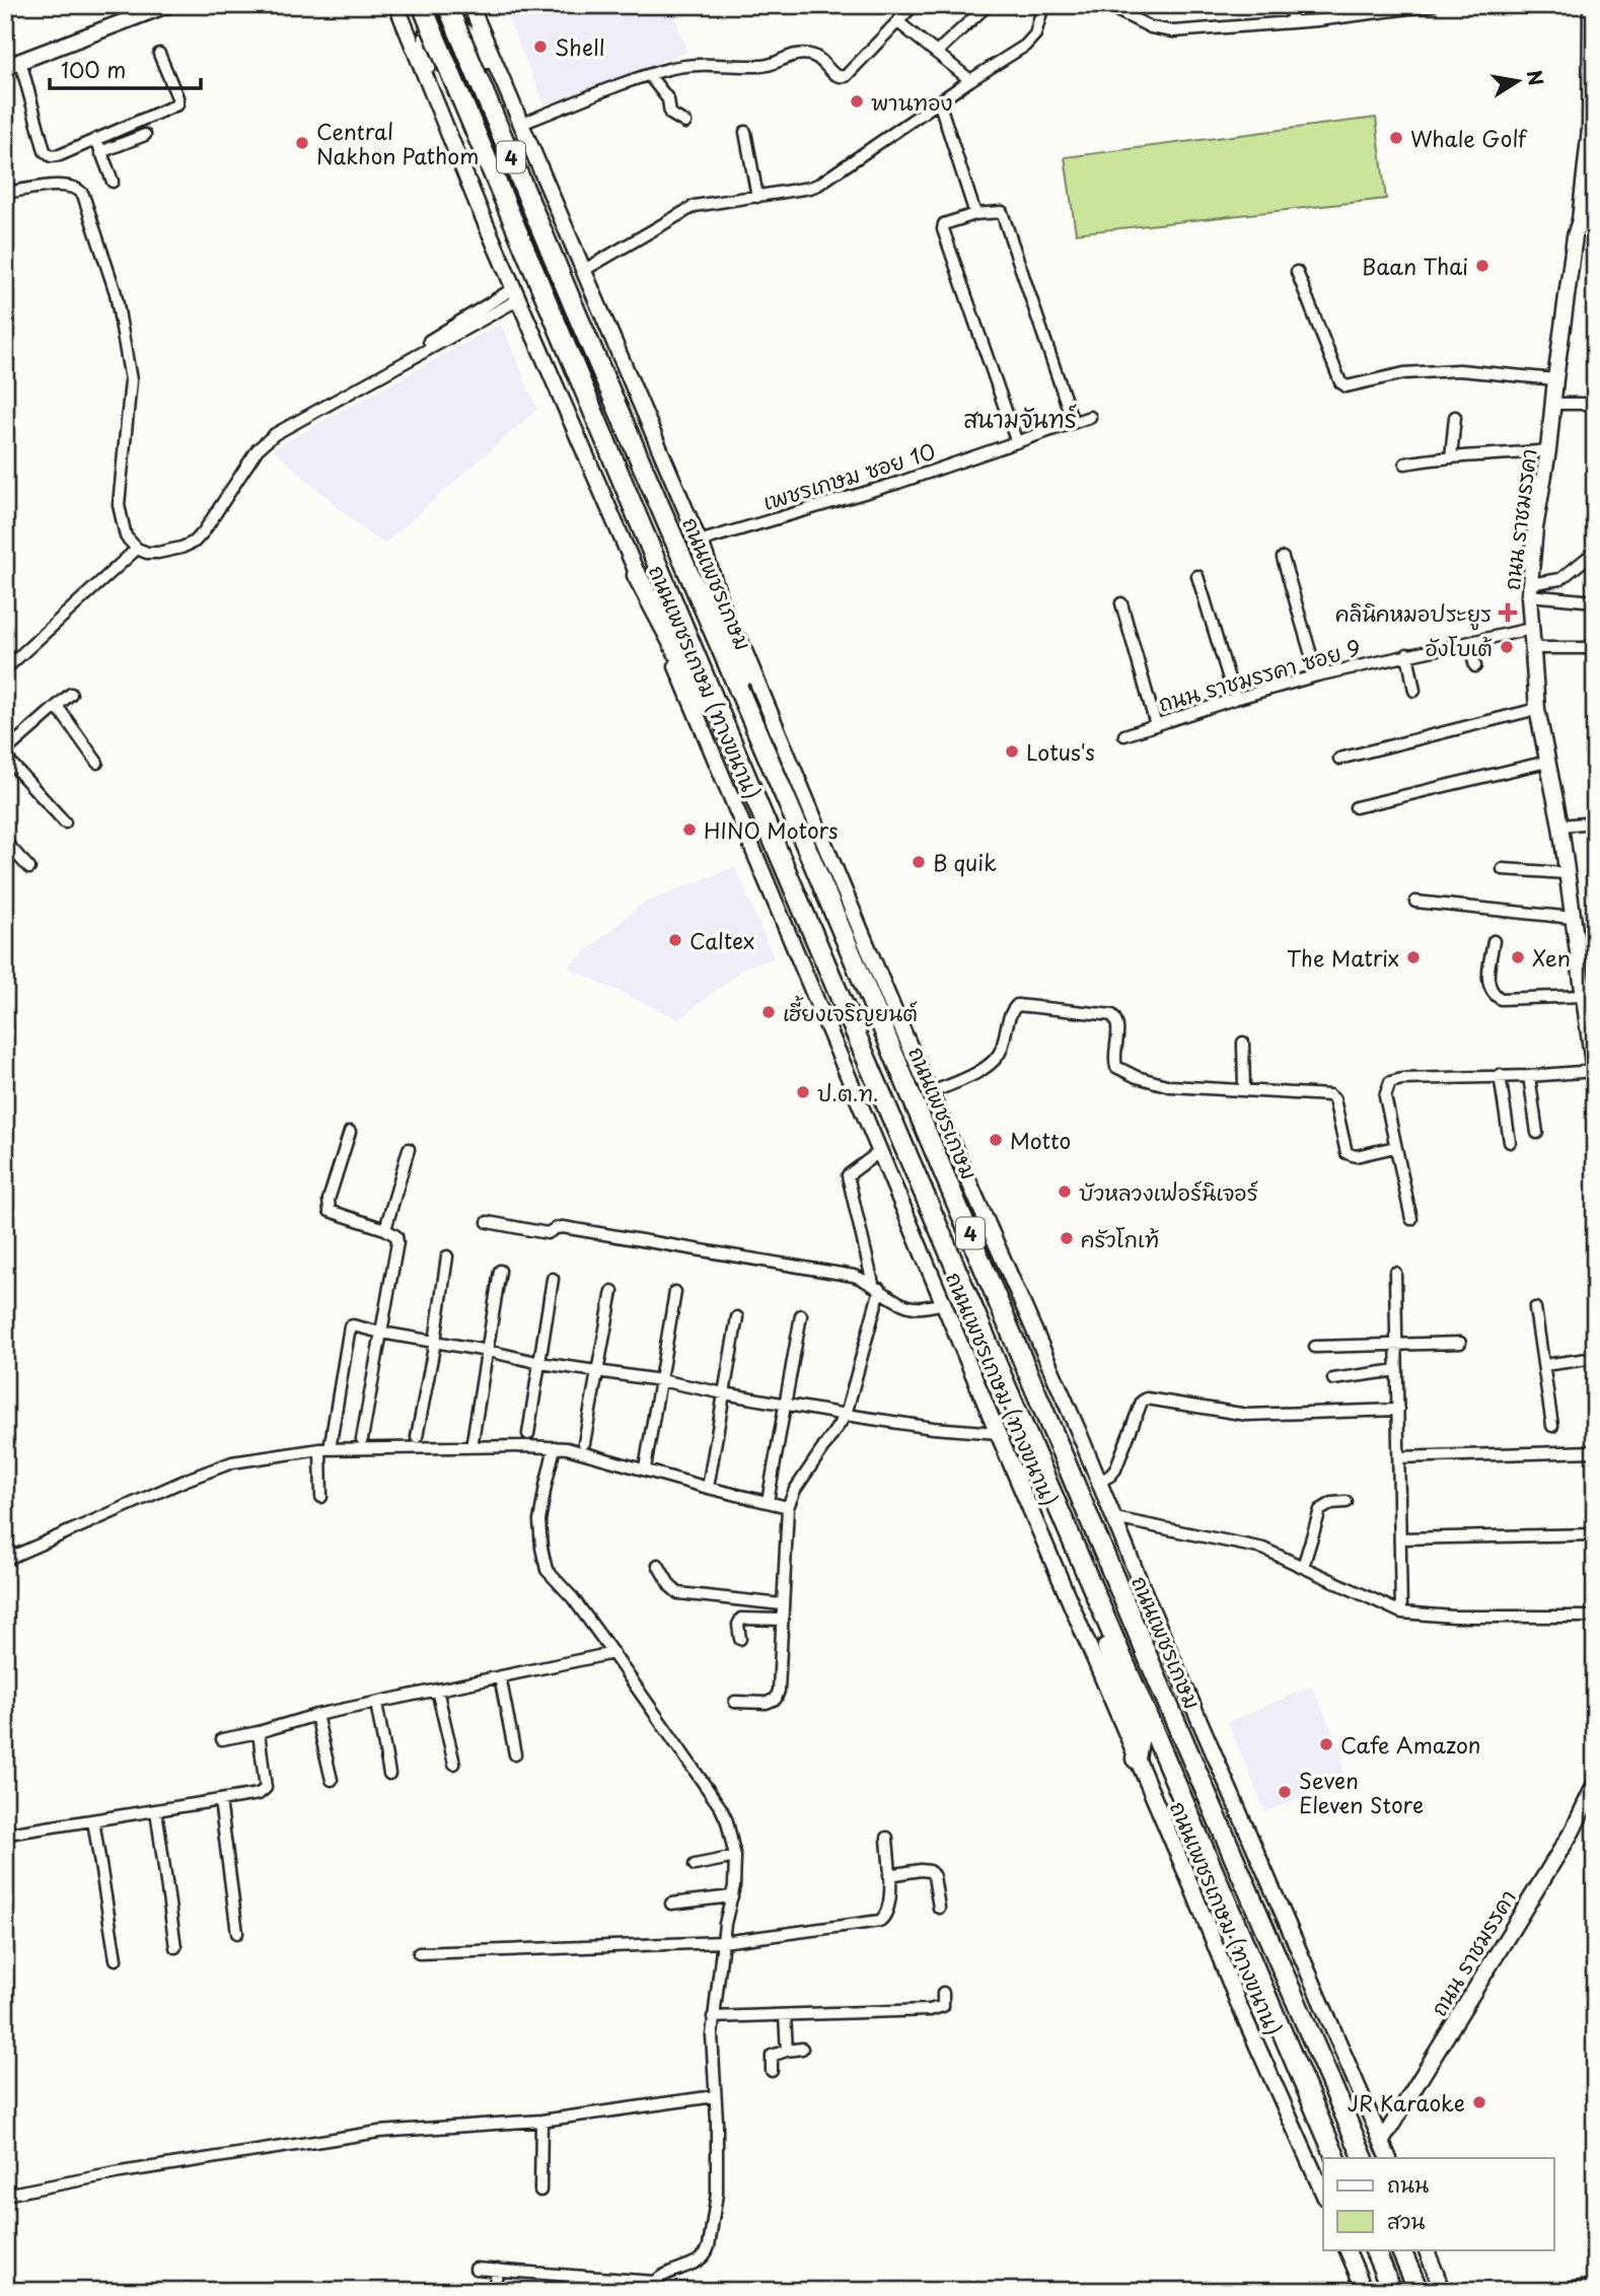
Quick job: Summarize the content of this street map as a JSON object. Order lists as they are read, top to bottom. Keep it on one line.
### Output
{"streets":{"highway":["4","ถนนเพชรเกษม"],"main road":["ถนน ราชมรรคา","ถนนเพชรเกษม (ทางขนาน)"],"street":["เพชรเกษม ซอย 10","ถนน ราชมรรคา ซอย 9"]},"crossings":[["4","เพชรเกษม ซอย 10"],["4","ถนน ราชมรรคา"],["ถนน ราชมรรคา","ถนน ราชมรรคา ซอย 9"]],"districts":["สนามจันทร์"],"places":{"other":["Shell","พานทอง","Whale Golf","Central Nakhon Pathom","Baan Thai","อังโบเต้","Lotus's","HINO Motors","B quik","Caltex","The Matrix","Xen","เฮี้ยงเจริญยนต์","ป.ต.ท.","Motto","บัวหลวงเฟอร์นิเจอร์","ครัวโกเท้","Cafe Amazon","Seven Eleven Store","JR Karaoke"],"health":["คลินิคหมอประยูร"]},"legend":["ถนน","สวน"],"scale_bar":"100 m","north":"right"}
